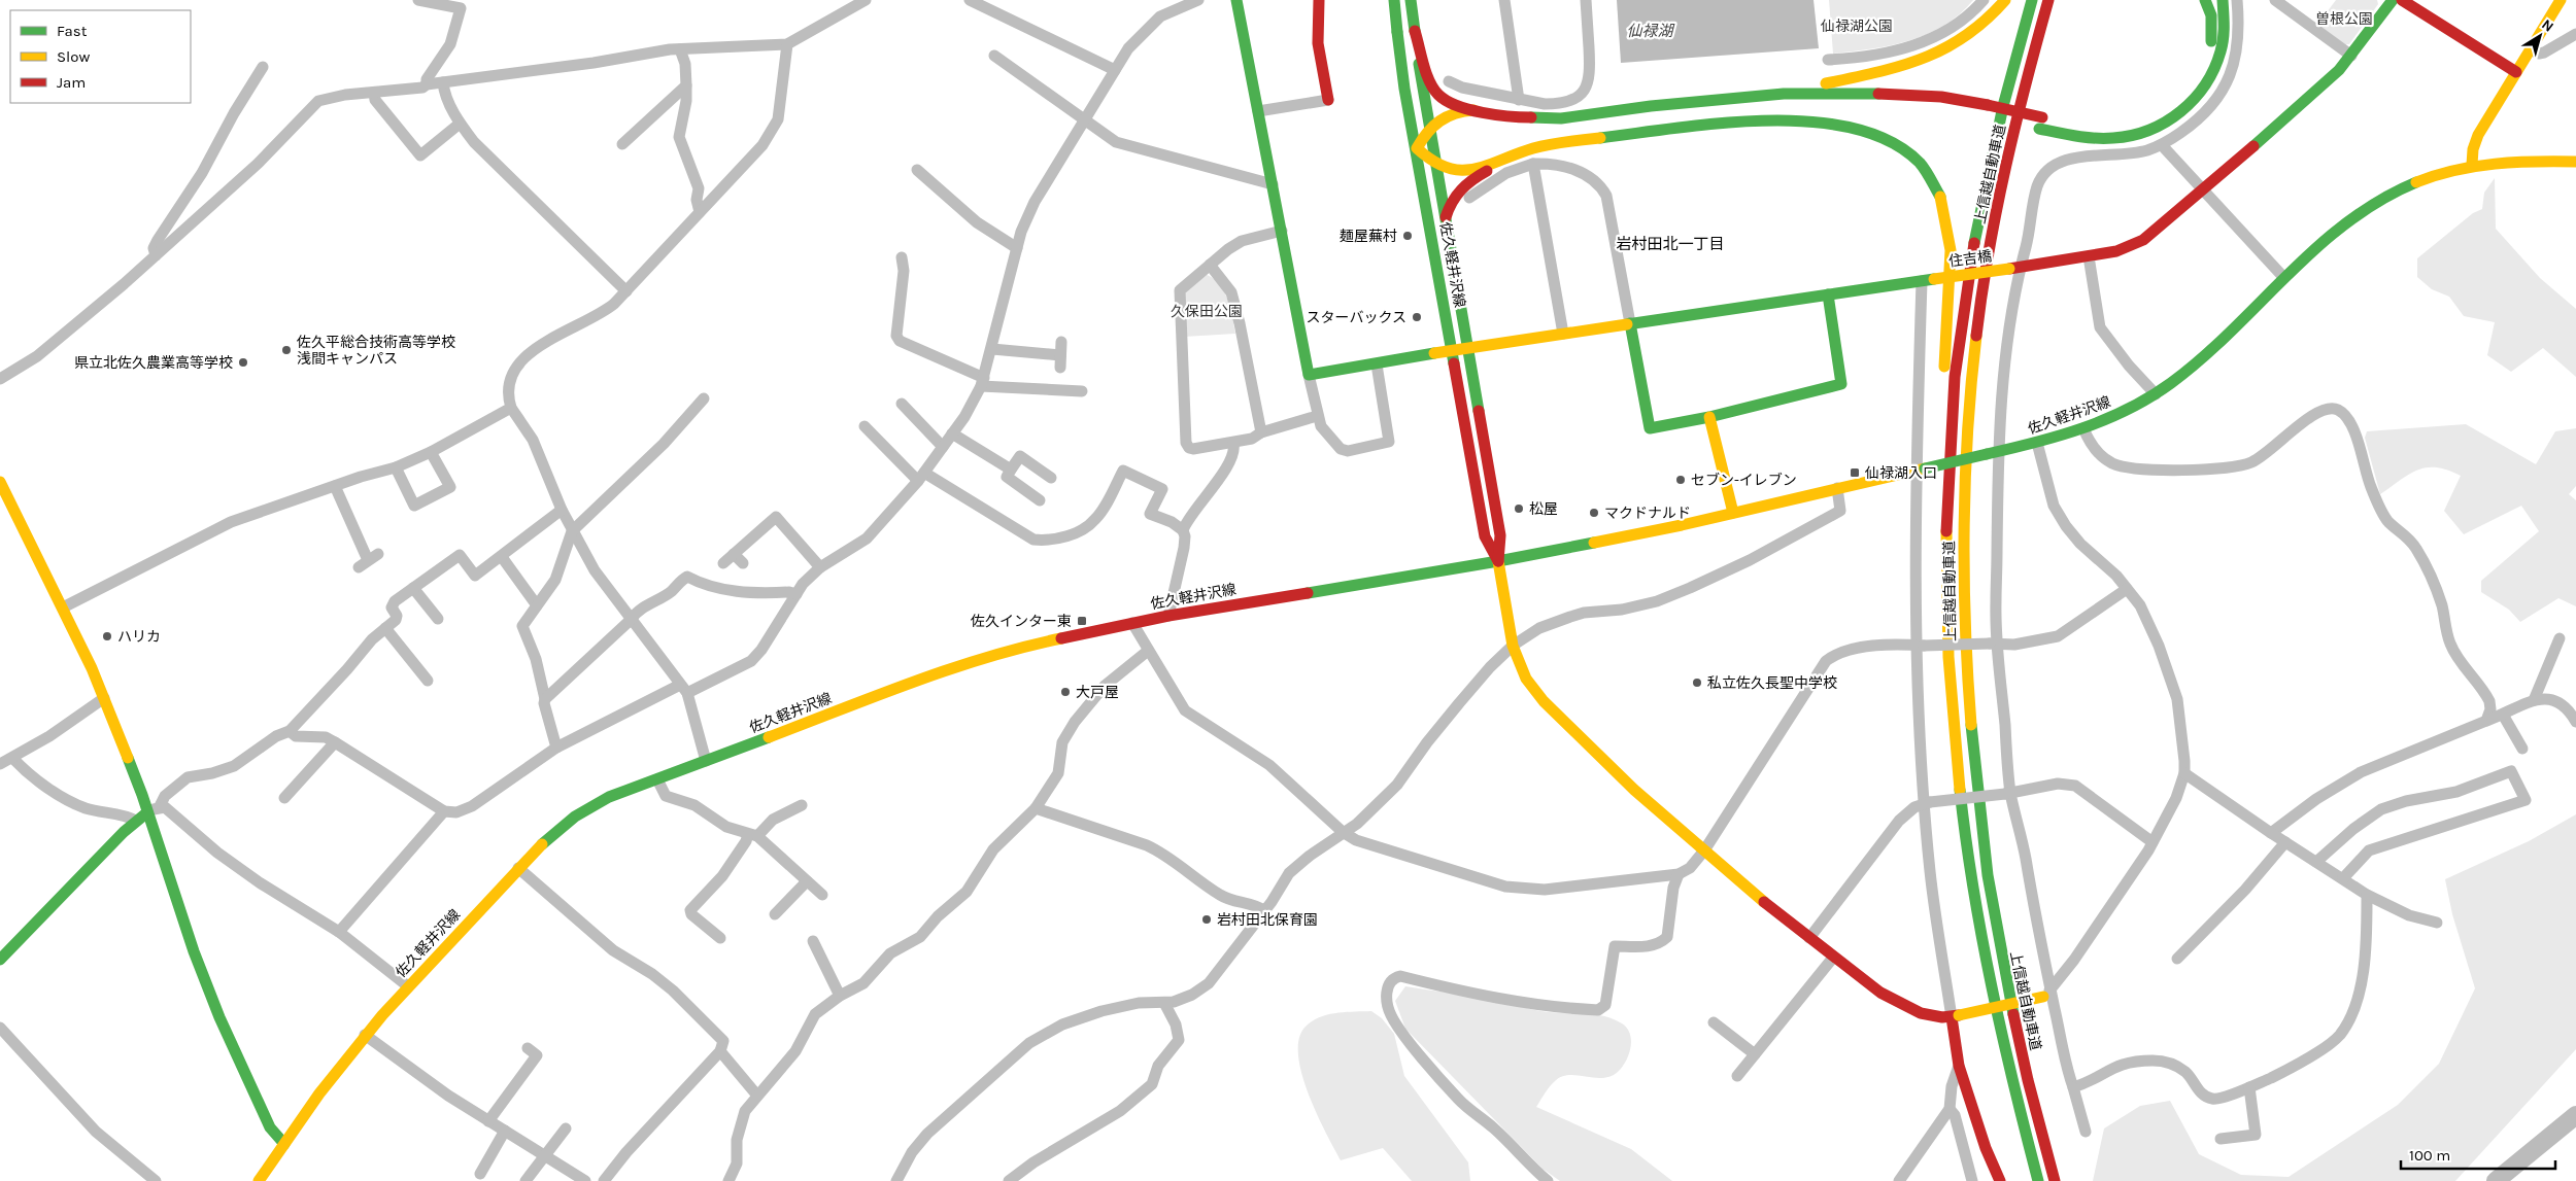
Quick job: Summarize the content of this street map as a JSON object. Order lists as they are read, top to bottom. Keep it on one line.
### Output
{"streets":{"main road":["上信越自動車道","住吉橋","佐久軽井沢線"]},"crossings":[["住吉橋","佐久軽井沢線"]],"districts":["岩村田北一丁目"],"water":["仙禄湖"],"parks":["曽根公園","仙禄湖公園","久保田公園"],"places":{"other":["麺屋蕪村","スターバックス","佐久平総合技術高等学校 浅間キャンパス","県立北佐久農業高等学校","セブン-イレブン","松屋","マクドナルド","ハリカ","私立佐久長聖中学校","大戸屋","岩村田北保育園"],"transit":["仙禄湖入口","佐久インター東"]},"legend":["Fast","Slow","Jam"],"scale_bar":"100 m","north":"top right"}
